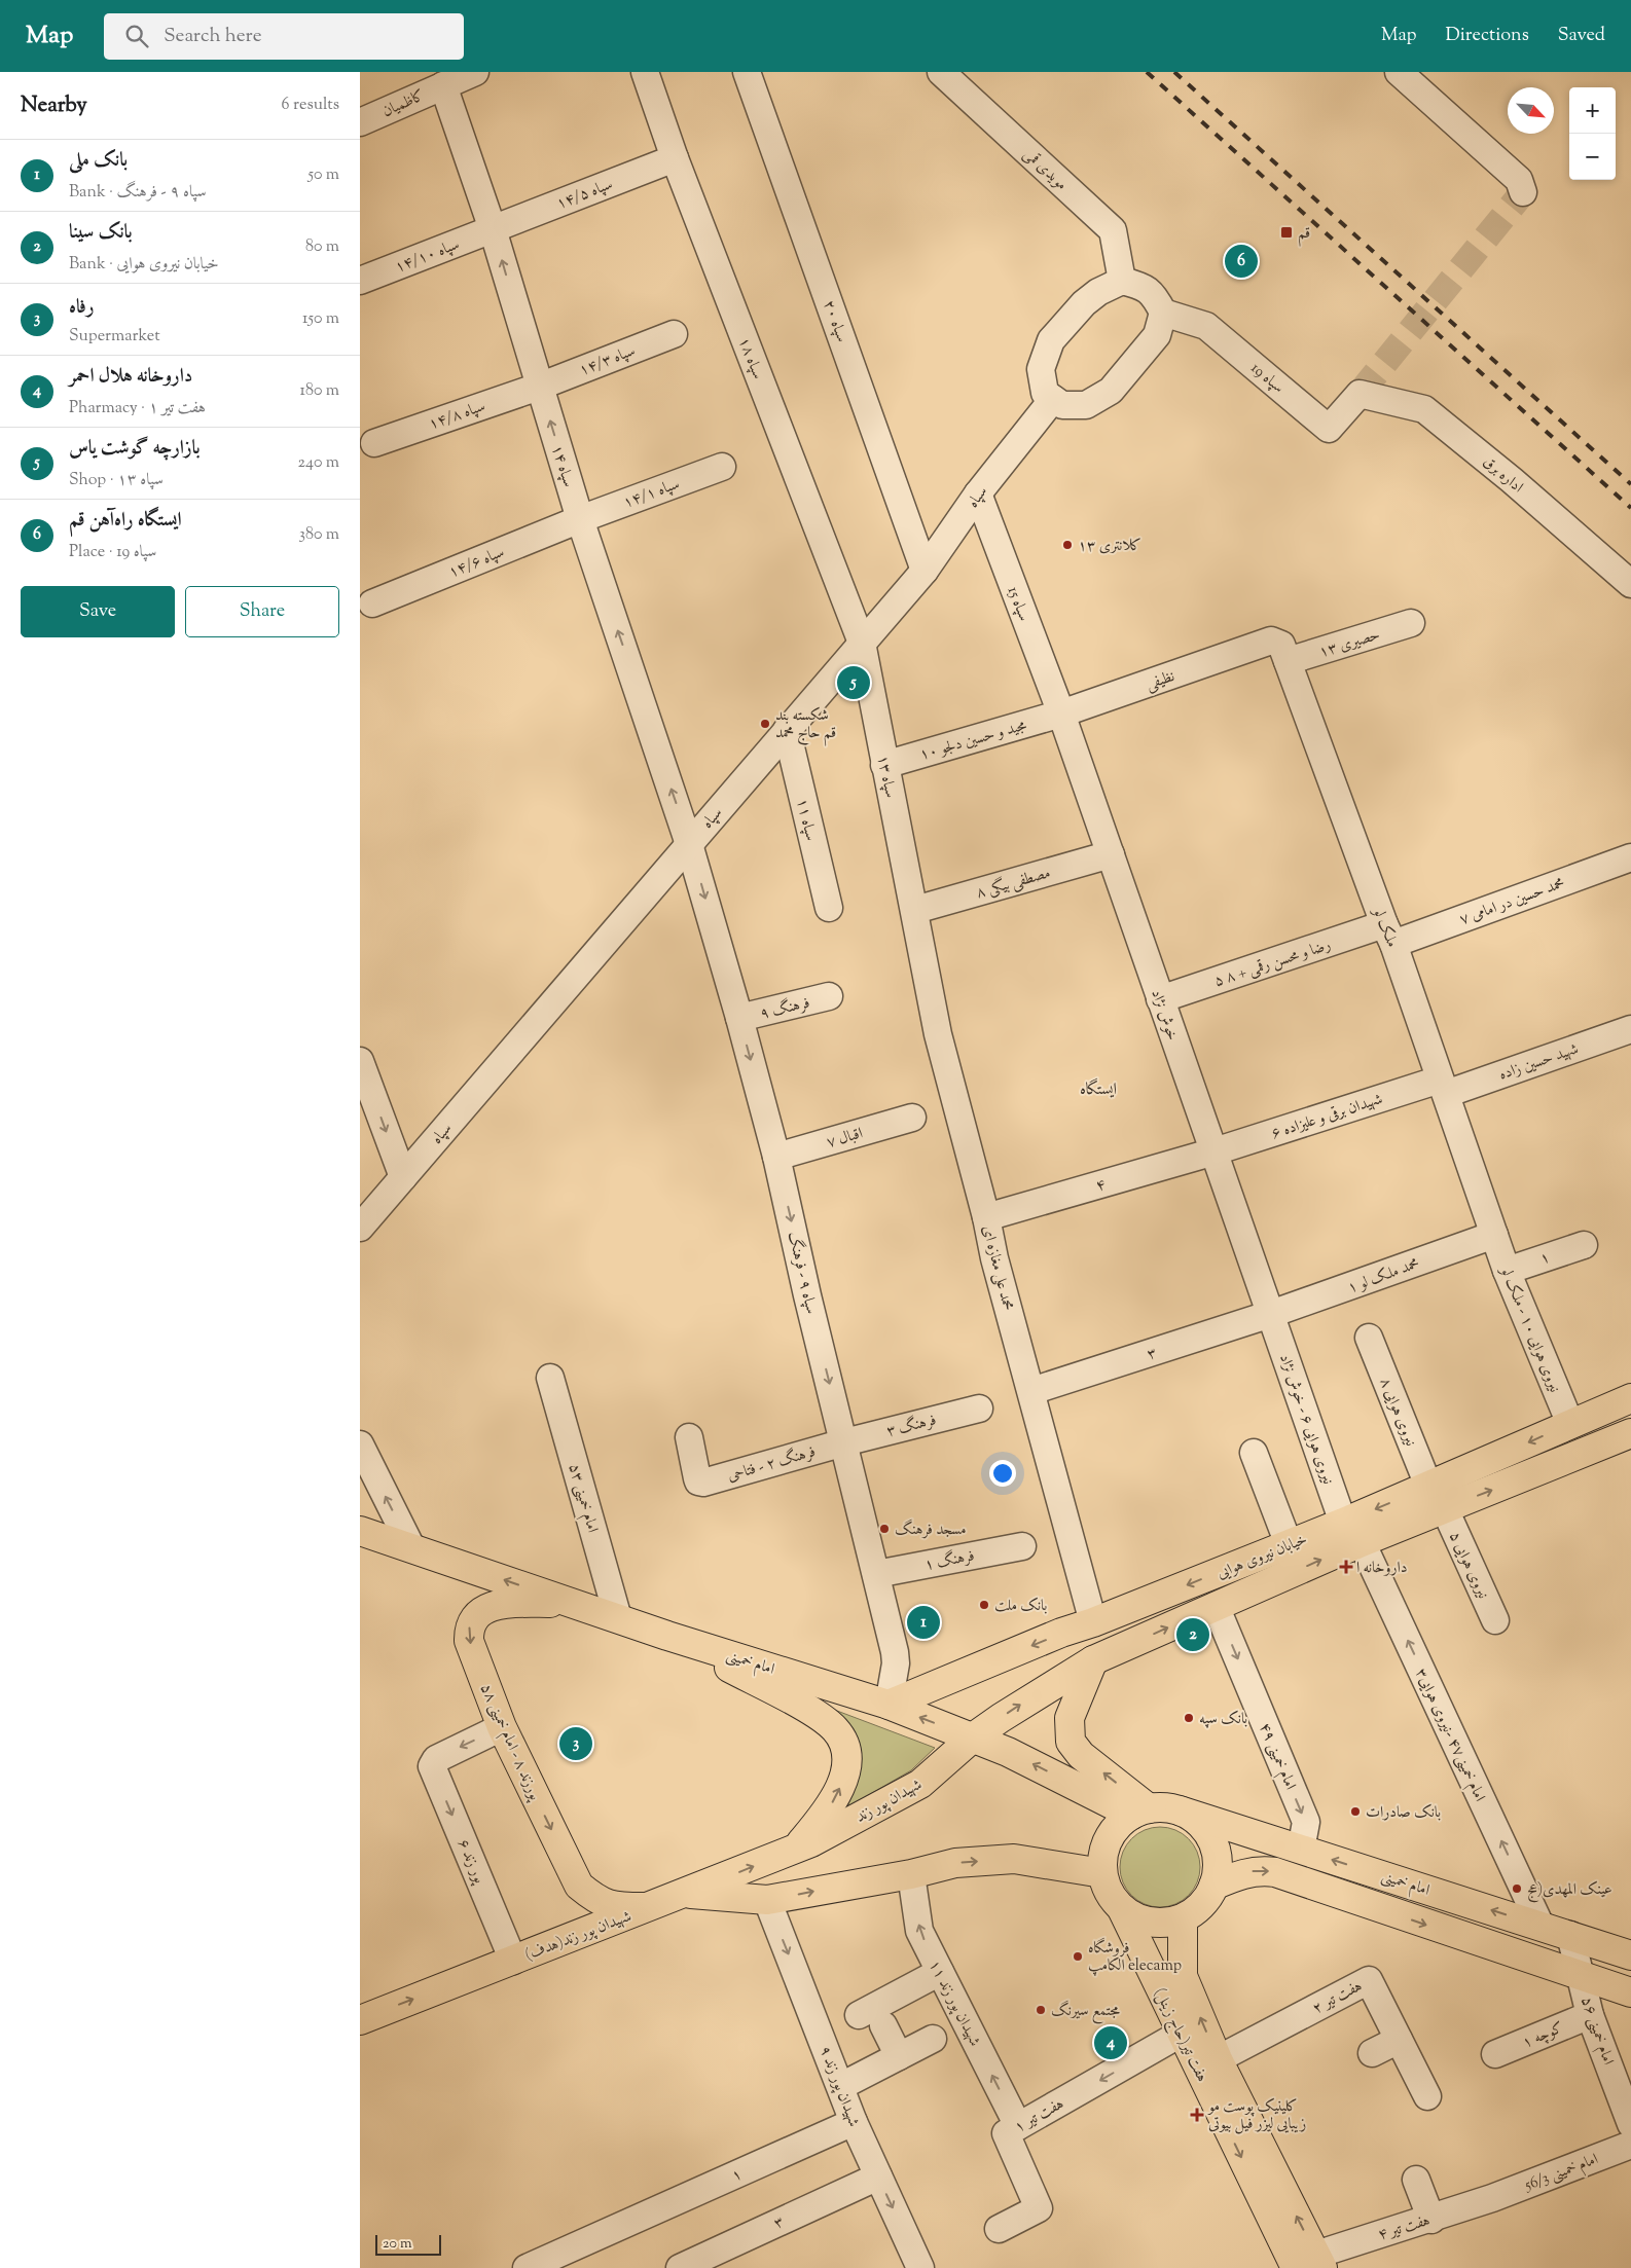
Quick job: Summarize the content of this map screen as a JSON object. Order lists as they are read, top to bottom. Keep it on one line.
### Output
{"streets":{"main road":["خیابان نیروی هوایی","امام خمینی","پورزند ۸ - امام خمینی ۵۸","شهیدان پور زند","شهیدان پور زند(هدف)","هفت تیر(حاج زینل)"],"street":["کاظمیان","مویدی قمی","سپاه ۱۴/۵","سپاه ۱۴/۱۰","سپاه ۲۰","سپاه ۱۸","سپاه ۱۴/۳","سپاه 19","سپاه ۱۴/۸","سپاه ۱۴","اداره برق","سپاه ۱۴/۱","سپاه","سپاه ۱۴/۶","سپاه 15","۱۳ حصیری","نظیفی","۱۰ مجید و حسین دلجو","سپاه ۱۳","سپاه ۱۱","۸ مصطفی بیگی","۷ محمد حسین در امامی","ملک لو","۵ رضا و محسن رقمی + ۸","فرهنگ ۹","خوش نژاد","شهید حسین زاده","۶ شهیدان برقی و علیزاده","۷ اقبال","۴","۱","محمد علی مغازه ای","سپاه ۹ - فرهنگ","۱ محمد ملک لو","نیروی هوایی ۱۰ - ملک لو","۳","نیروی هوایی ۸","نیروی هوایی ۶ - خوش نژاد","فرهنگ ۳","فرهنگ ۲ - فتاحی","امام خمینی ۵۳","فرهنگ ۱","نیروی هوایی ۵","امام خمینی۴۷ -نیروی هوایی۳","امام خمینی ۴۹","پور زند ۶","هفت تیر ۲","شهیدان پور زند ۱۱","امام خمینی ۵۶","کوچه ۱","شهیدان پور زند ۹","هفت تیر ۱","امام خمینی 56/3","هفت تیر ۴"]},"crossings":[["کاظمیان","سپاه ۱۴"],["سپاه ۱۴/۵","سپاه ۱۴/۱۰"],["سپاه ۱۴/۵","سپاه ۱۸"],["سپاه ۱۴/۵","سپاه ۱۴"],["سپاه ۱۴/۱۰","سپاه ۱۴"],["سپاه ۲۰","سپاه"],["سپاه ۱۸","سپاه"],["سپاه ۱۸","سپاه ۱۳"],["سپاه ۱۴/۳","سپاه ۱۴/۸"],["سپاه ۱۴/۳","سپاه ۱۴"],["سپاه 19","اداره برق"],["سپاه ۱۴/۸","سپاه ۱۴"],["سپاه ۱۴","سپاه ۱۴/۱"],["سپاه ۱۴","سپاه"],["سپاه ۱۴","سپاه ۱۴/۶"],["سپاه ۱۴","سپاه ۹ - فرهنگ"],["سپاه ۱۴/۱","سپاه ۱۴/۶"],["سپاه","سپاه 15"],["سپاه","سپاه ۱۳"],["سپاه","سپاه ۱۱"],["سپاه","سپاه ۹ - فرهنگ"],["سپاه 15","نظیفی"],["سپاه 15","۱۰ مجید و حسین دلجو"],["سپاه 15","خوش نژاد"],["۱۳ حصیری","ملک لو"],["نظیفی","۱۰ مجید و حسین دلجو"],["نظیفی","ملک لو"],["نظیفی","خوش نژاد"],["۱۰ مجید و حسین دلجو","سپاه ۱۳"],["۱۰ مجید و حسین دلجو","خوش نژاد"],["سپاه ۱۳","۸ مصطفی بیگی"],["سپاه ۱۳","محمد علی مغازه ای"],["۸ مصطفی بیگی","خوش نژاد"],["۸ مصطفی بیگی","محمد علی مغازه ای"],["۷ محمد حسین در امامی","ملک لو"],["۷ محمد حسین در امامی","۵ رضا و محسن رقمی + ۸"],["ملک لو","۵ رضا و محسن رقمی + ۸"],["ملک لو","شهید حسین زاده"],["ملک لو","۶ شهیدان برقی و علیزاده"],["ملک لو","۱ محمد ملک لو"],["ملک لو","نیروی هوایی ۱۰ - ملک لو"],["۵ رضا و محسن رقمی + ۸","خوش نژاد"],["فرهنگ ۹","سپاه ۹ - فرهنگ"],["خوش نژاد","۶ شهیدان برقی و علیزاده"],["خوش نژاد","۴"],["خوش نژاد","۱ محمد ملک لو"],["خوش نژاد","۳"],["خوش نژاد","نیروی هوایی ۶ - خوش نژاد"],["شهید حسین زاده","۶ شهیدان برقی و علیزاده"],["۶ شهیدان برقی و علیزاده","۴"],["۷ اقبال","سپاه ۹ - فرهنگ"],["۴","محمد علی مغازه ای"],["۱","نیروی هوایی ۱۰ - ملک لو"],["۱","شهیدان پور زند ۹"],["محمد علی مغازه ای","۳"],["محمد علی مغازه ای","خیابان نیروی هوایی"],["سپاه ۹ - فرهنگ","فرهنگ ۳"],["سپاه ۹ - فرهنگ","فرهنگ ۲ - فتاحی"],["سپاه ۹ - فرهنگ","خیابان نیروی هوایی"],["سپاه ۹ - فرهنگ","فرهنگ ۱"],["سپاه ۹ - فرهنگ","امام خمینی"],["۱ محمد ملک لو","نیروی هوایی ۱۰ - ملک لو"],["۱ محمد ملک لو","۳"],["۱ محمد ملک لو","نیروی هوایی ۶ - خوش نژاد"],["نیروی هوایی ۱۰ - ملک لو","خیابان نیروی هوایی"],["۳","نیروی هوایی ۶ - خوش نژاد"],["۳","شهیدان پور زند ۹"],["نیروی هوایی ۸","خیابان نیروی هوایی"],["نیروی هوایی ۶ - خوش نژاد","خیابان نیروی هوایی"],["نیروی هوایی ۶ - خوش نژاد","امام خمینی۴۷ -نیروی هوایی۳"],["فرهنگ ۳","فرهنگ ۲ - فتاحی"],["امام خمینی ۵۳","امام خمینی"],["خیابان نیروی هوایی","نیروی هوایی ۵"],["خیابان نیروی هوایی","امام خمینی"],["خیابان نیروی هوایی","امام خمینی۴۷ -نیروی هوایی۳"],["خیابان نیروی هوایی","امام خمینی ۴۹"],["خیابان نیروی هوایی","شهیدان پور زند"],["امام خمینی","امام خمینی۴۷ -نیروی هوایی۳"],["امام خمینی","پورزند ۸ - امام خمینی ۵۸"],["امام خمینی","امام خمینی ۴۹"],["امام خمینی","شهیدان پور زند"],["امام خمینی","امام خمینی ۵۶"],["امام خمینی","هفت تیر(حاج زینل)"],["پورزند ۸ - امام خمینی ۵۸","پور زند ۶"],["پورزند ۸ - امام خمینی ۵۸","شهیدان پور زند(هدف)"],["شهیدان پور زند","شهیدان پور زند(هدف)"],["پور زند ۶","شهیدان پور زند(هدف)"],["هفت تیر ۲","هفت تیر(حاج زینل)"],["شهیدان پور زند ۱۱","هفت تیر ۱"],["امام خمینی ۵۶","کوچه ۱"],["هفت تیر(حاج زینل)","هفت تیر ۱"],["هفت تیر(حاج زینل)","هفت تیر ۴"],["امام خمینی 56/3","هفت تیر ۴"]],"one_way":["سپاه ۱۴","سپاه ۹ - فرهنگ","امام خمینی۴۷ -نیروی هوایی۳","امام خمینی ۴۹","شهیدان پور زند(هدف)","شهیدان پور زند ۱۱","شهیدان پور زند ۹","هفت تیر ۱"],"districts":["ایستگاه"],"places":{"transit":["قم"],"other":["کلانتری ۱۳","شکسته بند قم حاج محمد","مسجد فرهنگ","بانک ملت","بانک سپه","بانک صادرات","عینک المهدی(عج","فروشگاه الکامپ elecamp","مجتمع سیرنگ"],"health":["داروخانه ا","کلینیک پوست مو زیبایی لیزر فیل بیوتی"]},"scale_bar":"20 m","north":"bottom right","page":{"header":"Map","search":"Search here","nav":["Map","Directions","Saved"],"heading":["Nearby","6 results"],"map_buttons":["+","−"],"list":[{"mark":"1","name":"بانک ملی","note":"Bank · سپاه ۹ - فرهنگ","value":"50 m"},{"mark":"2","name":"بانک سینا","note":"Bank · خیابان نیروی هوایی","value":"80 m"},{"mark":"3","name":"رفاه","note":"Supermarket","value":"150 m"},{"mark":"4","name":"داروخانه هلال احمر","note":"Pharmacy · هفت تیر ۱","value":"180 m"},{"mark":"5","name":"بازارچه گوشت یاس","note":"Shop · سپاه ۱۳","value":"240 m"},{"mark":"6","name":"ایستگاه راه‌آهن قم","note":"Place · سپاه 19","value":"380 m"}],"pins":["6","5","1","2","3","4"],"buttons":["Save","Share"],"scale":"20 m"}}
